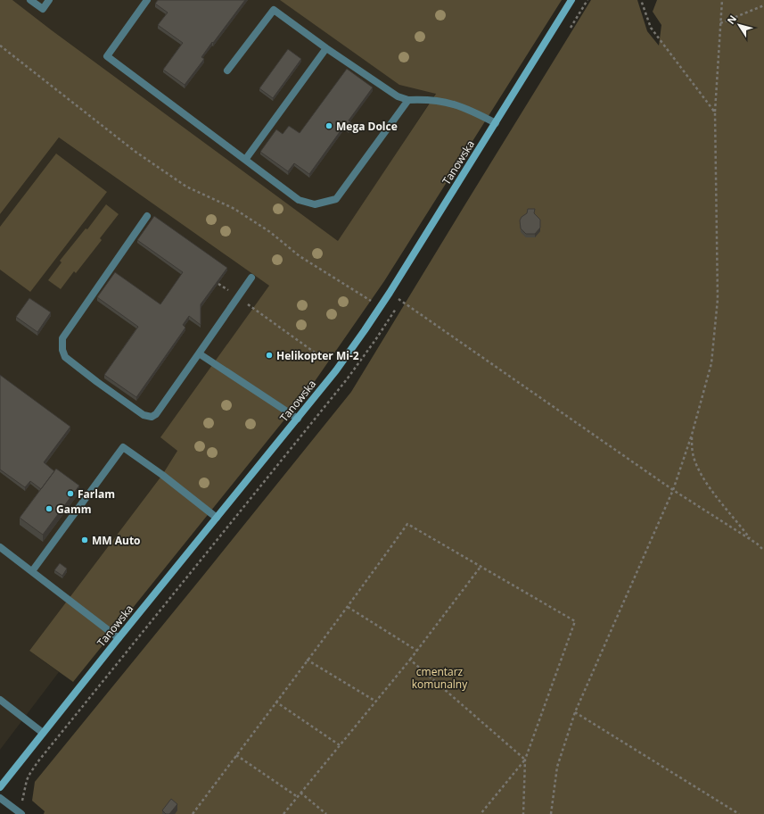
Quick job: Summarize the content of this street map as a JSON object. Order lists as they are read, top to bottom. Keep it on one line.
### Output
{"streets":{"main road":["Tanowska"]},"parks":["cmentarz komunalny"],"places":["Mega Dolce","Helikopter Mi-2","Farlam","Gamm","MM Auto"],"north":"top left"}
